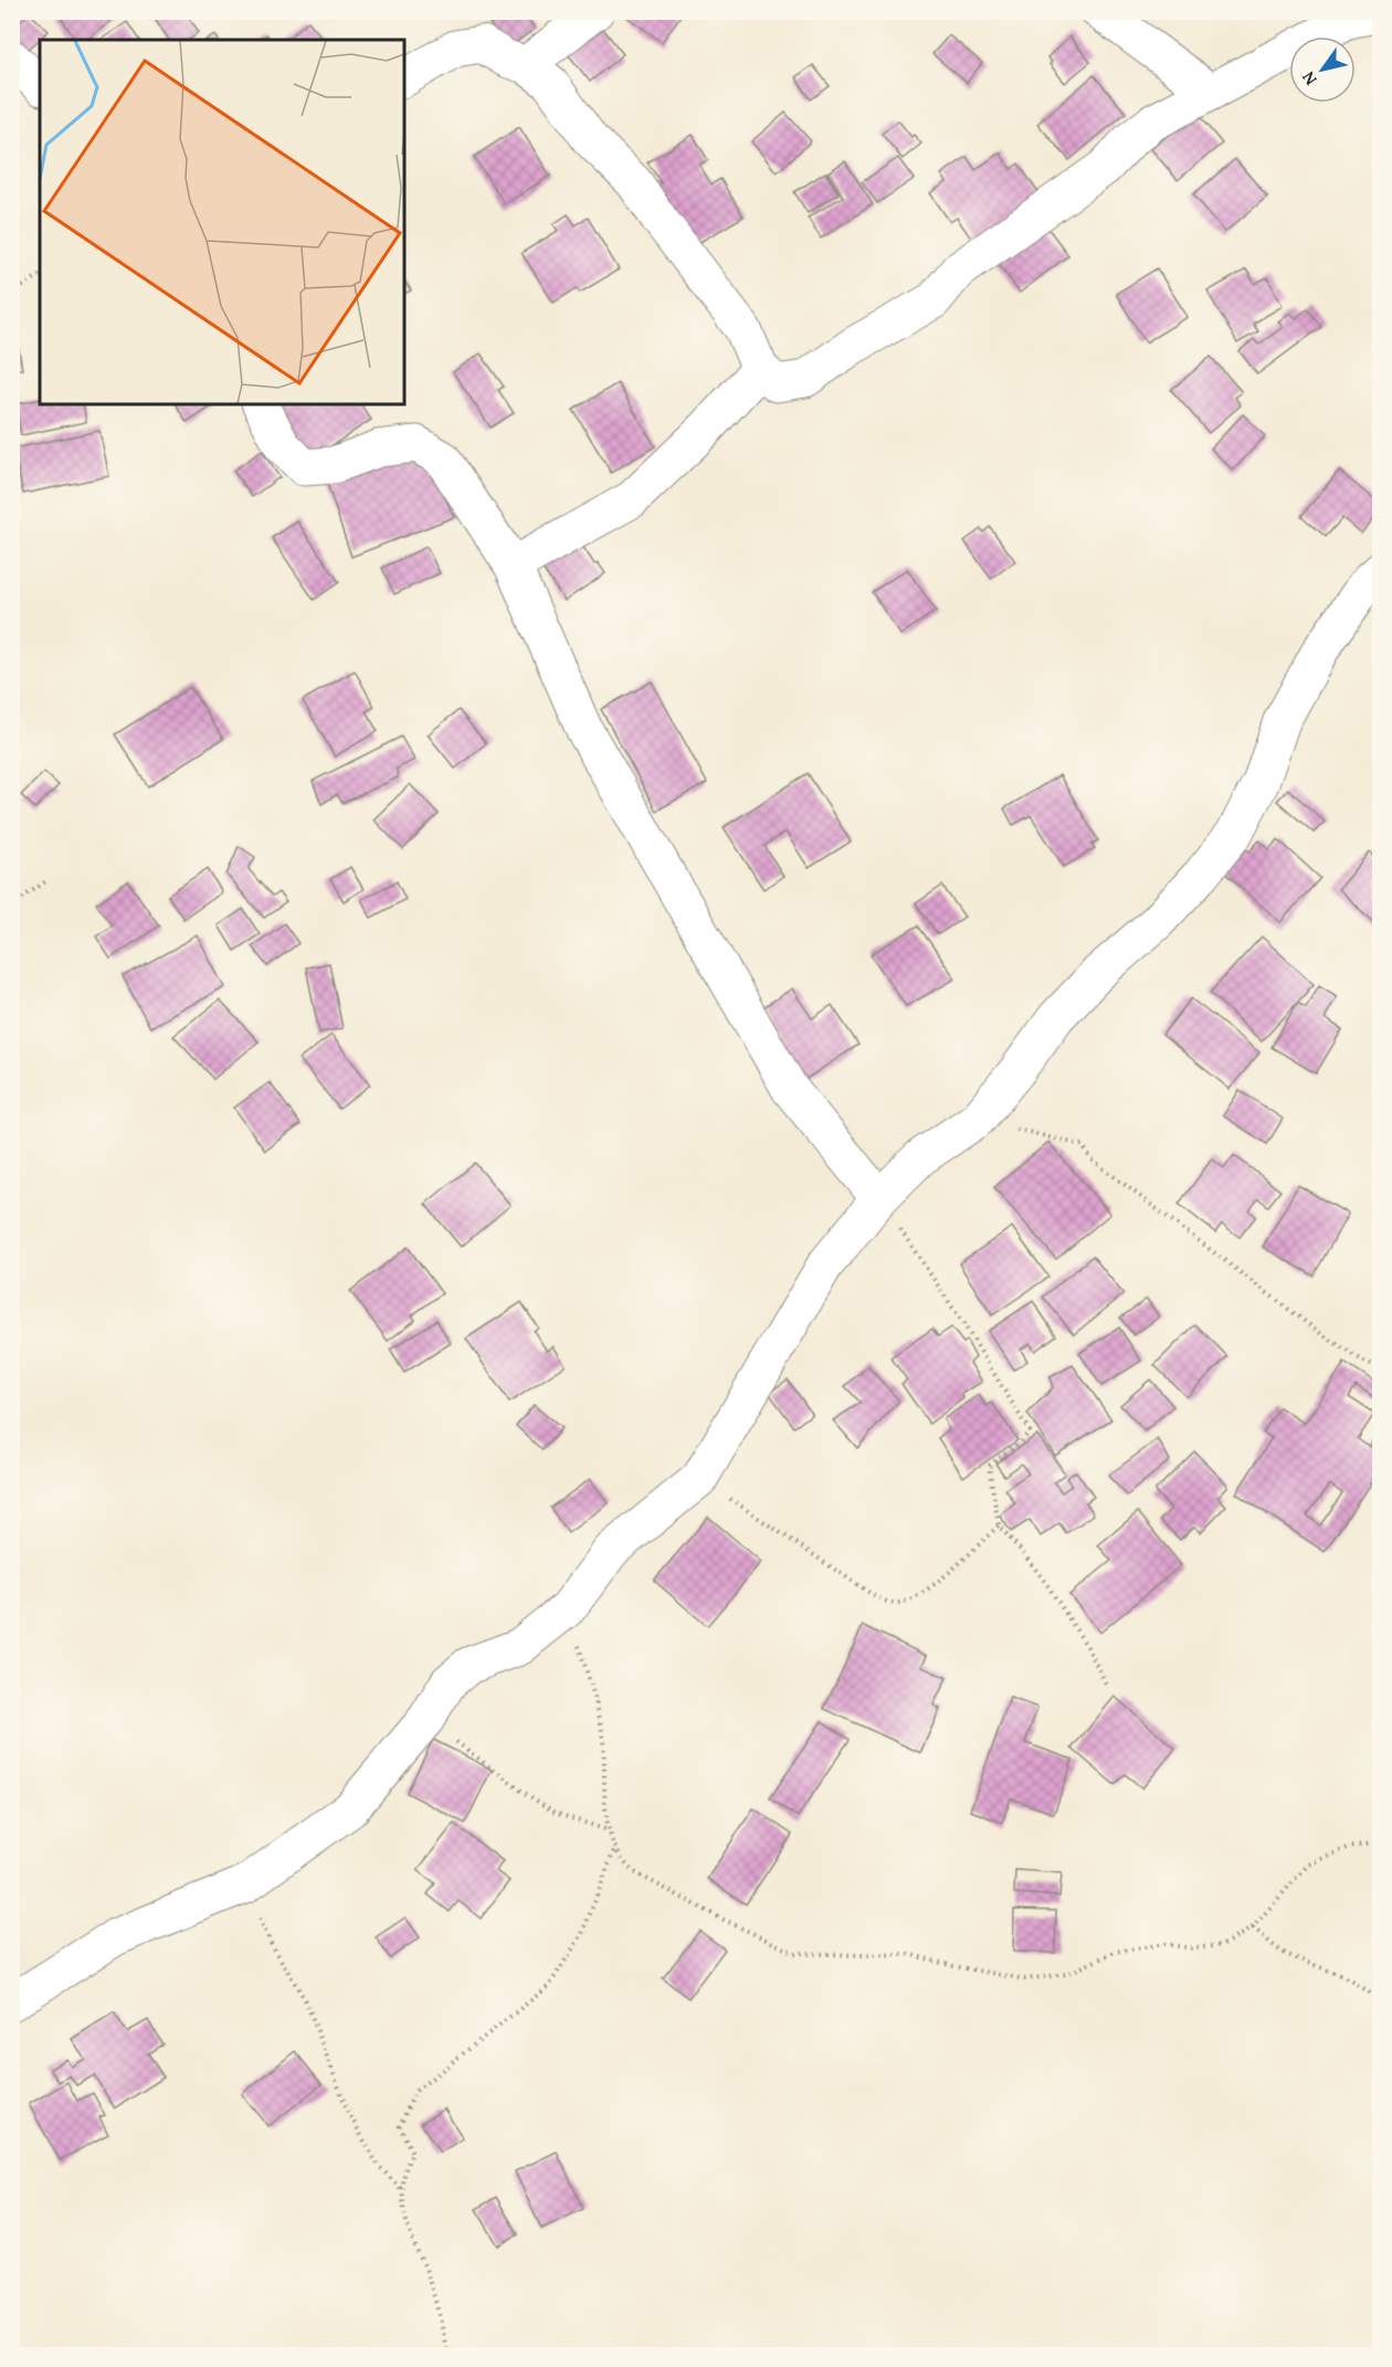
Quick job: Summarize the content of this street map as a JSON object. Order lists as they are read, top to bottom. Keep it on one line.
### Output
{"north":"bottom left"}
